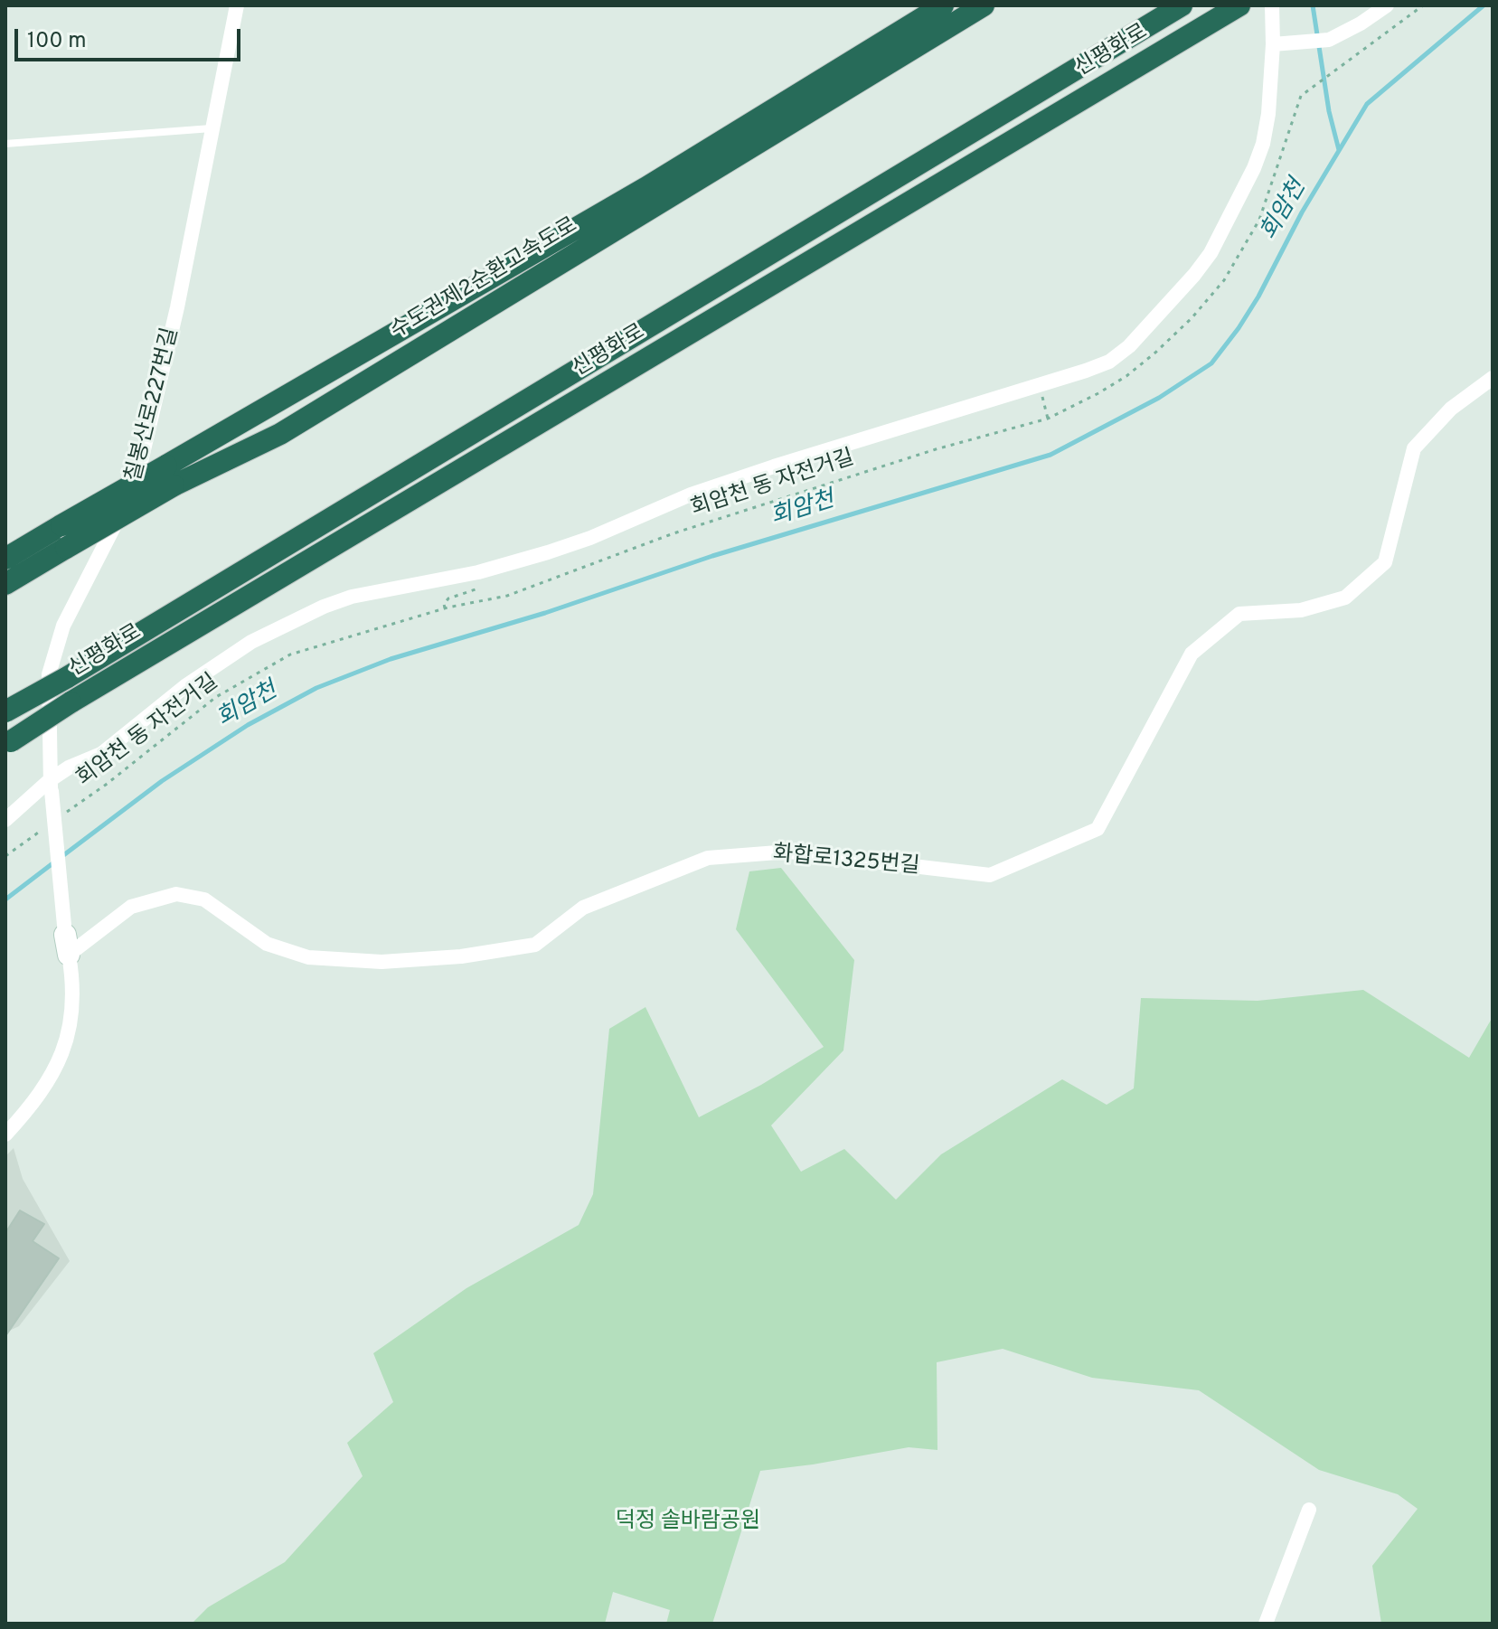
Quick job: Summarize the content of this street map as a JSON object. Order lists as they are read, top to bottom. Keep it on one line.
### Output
{"streets":{"highway":["신평화로","수도권제2순환고속도로"],"street":["칠봉산로227번길","화합로1325번길"],"path":["회암천 동 자전거길"]},"crossings":[["칠봉산로227번길","화합로1325번길"]],"water":["회암천"],"parks":["덕정 솔바람공원"],"scale_bar":"100 m"}
